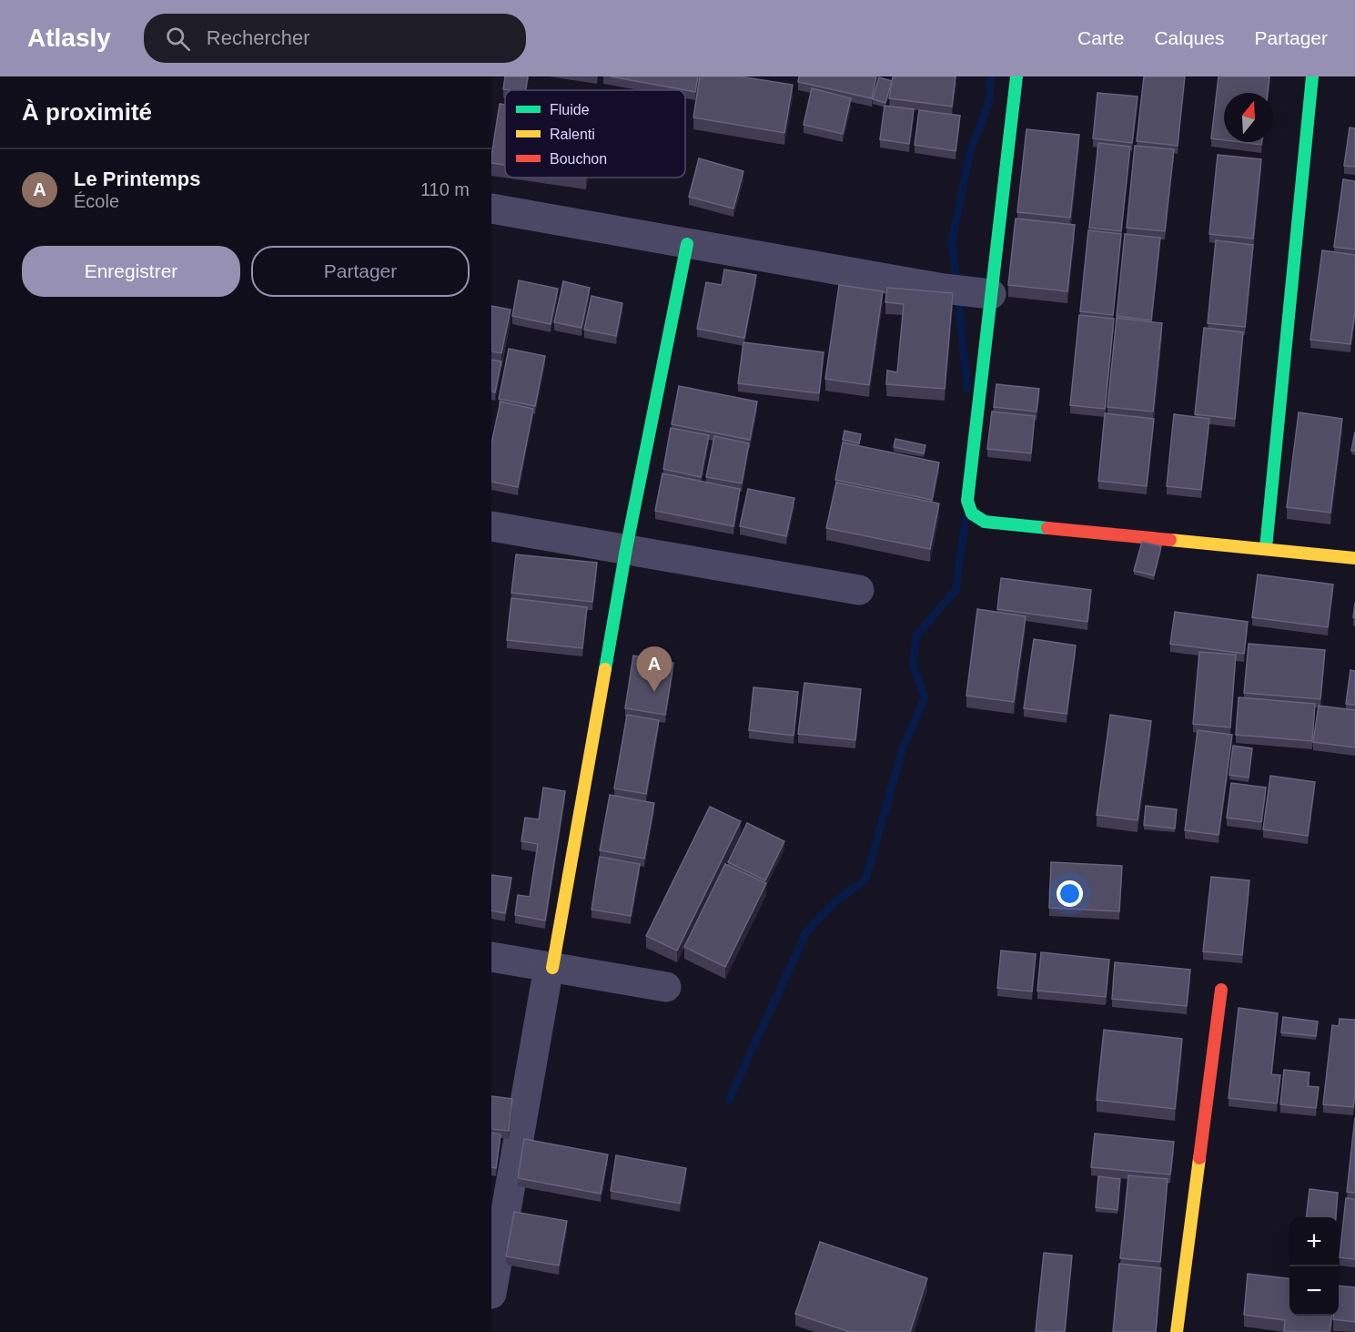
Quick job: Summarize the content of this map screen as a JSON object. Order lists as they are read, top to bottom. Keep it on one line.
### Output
{"legend":["Fluide","Ralenti","Bouchon"],"north":"top","page":{"header":"Atlasly","search":"Rechercher","nav":["Carte","Calques","Partager"],"heading":"À proximité","list":[{"mark":"A","name":"Le Printemps","note":"École","value":"110 m"}],"buttons":["Enregistrer","Partager"],"pins":"A","map_buttons":["+","−"]}}
